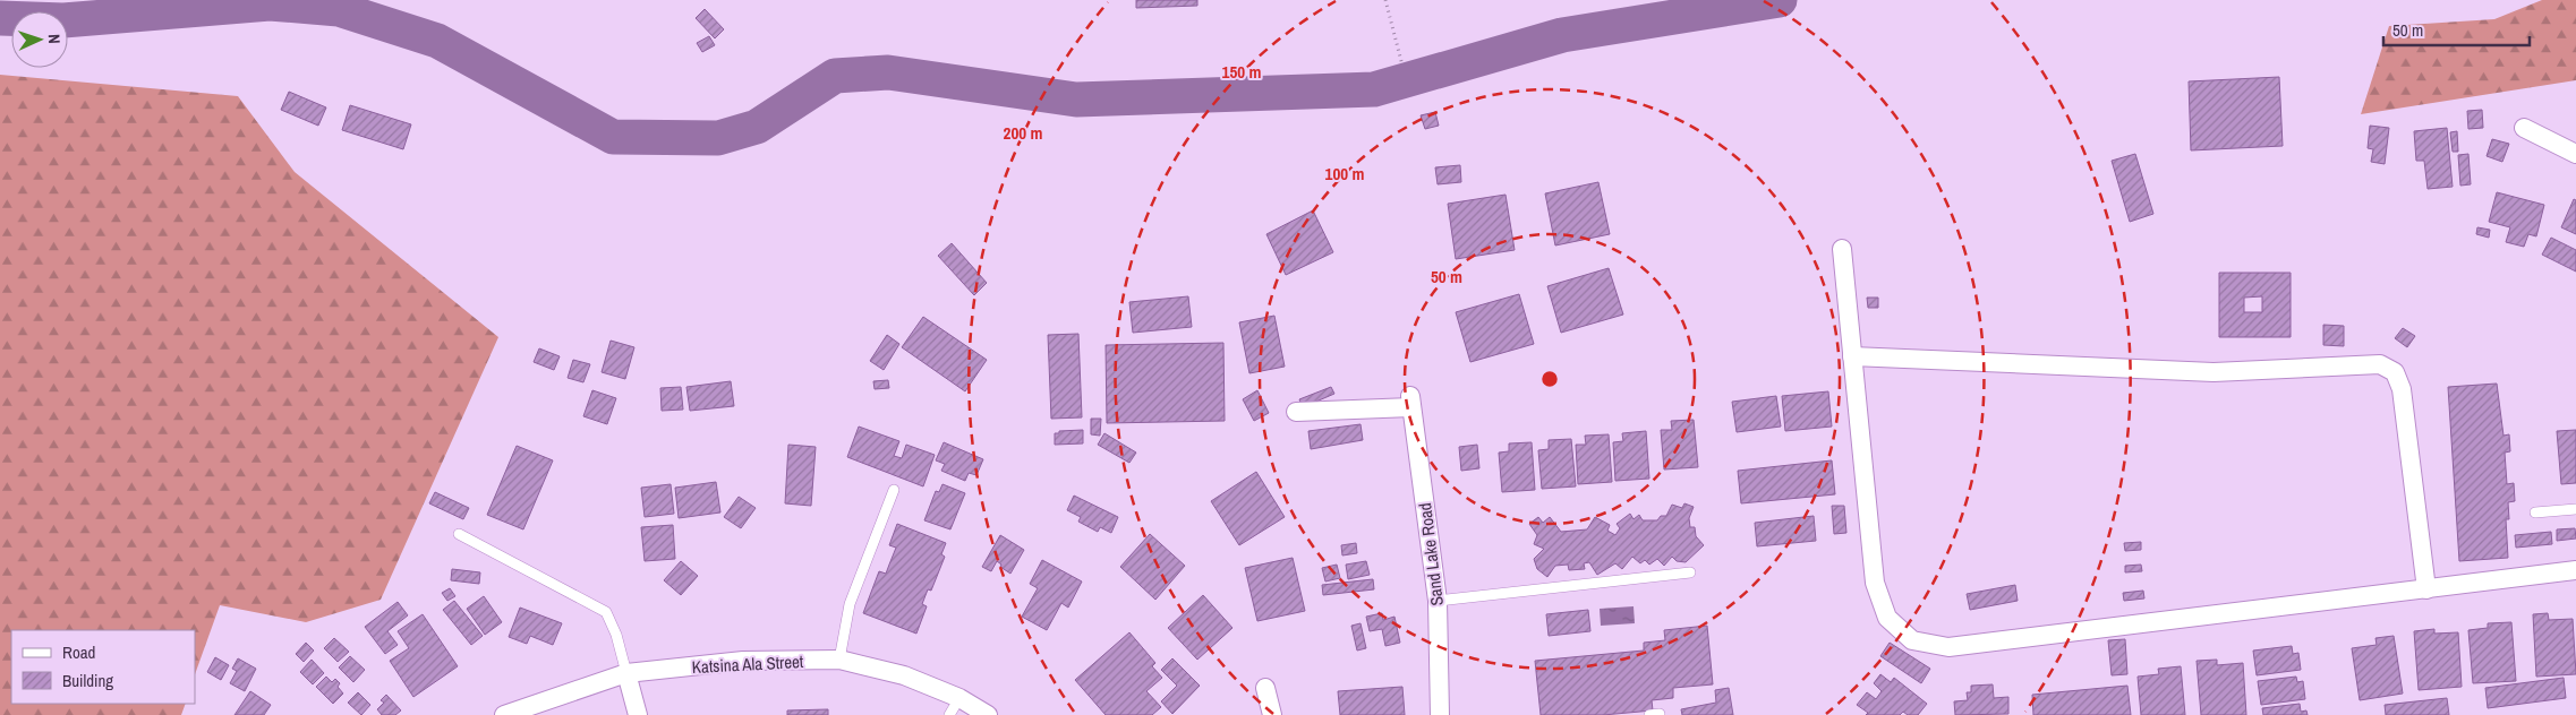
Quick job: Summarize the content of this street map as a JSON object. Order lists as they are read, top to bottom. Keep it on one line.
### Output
{"streets":{"street":["Sand Lake Road","Katsina Ala Street"]},"legend":["Road","Building"],"scale_bar":"50 m","north":"right","rings":["150 m","200 m","100 m","50 m"]}
